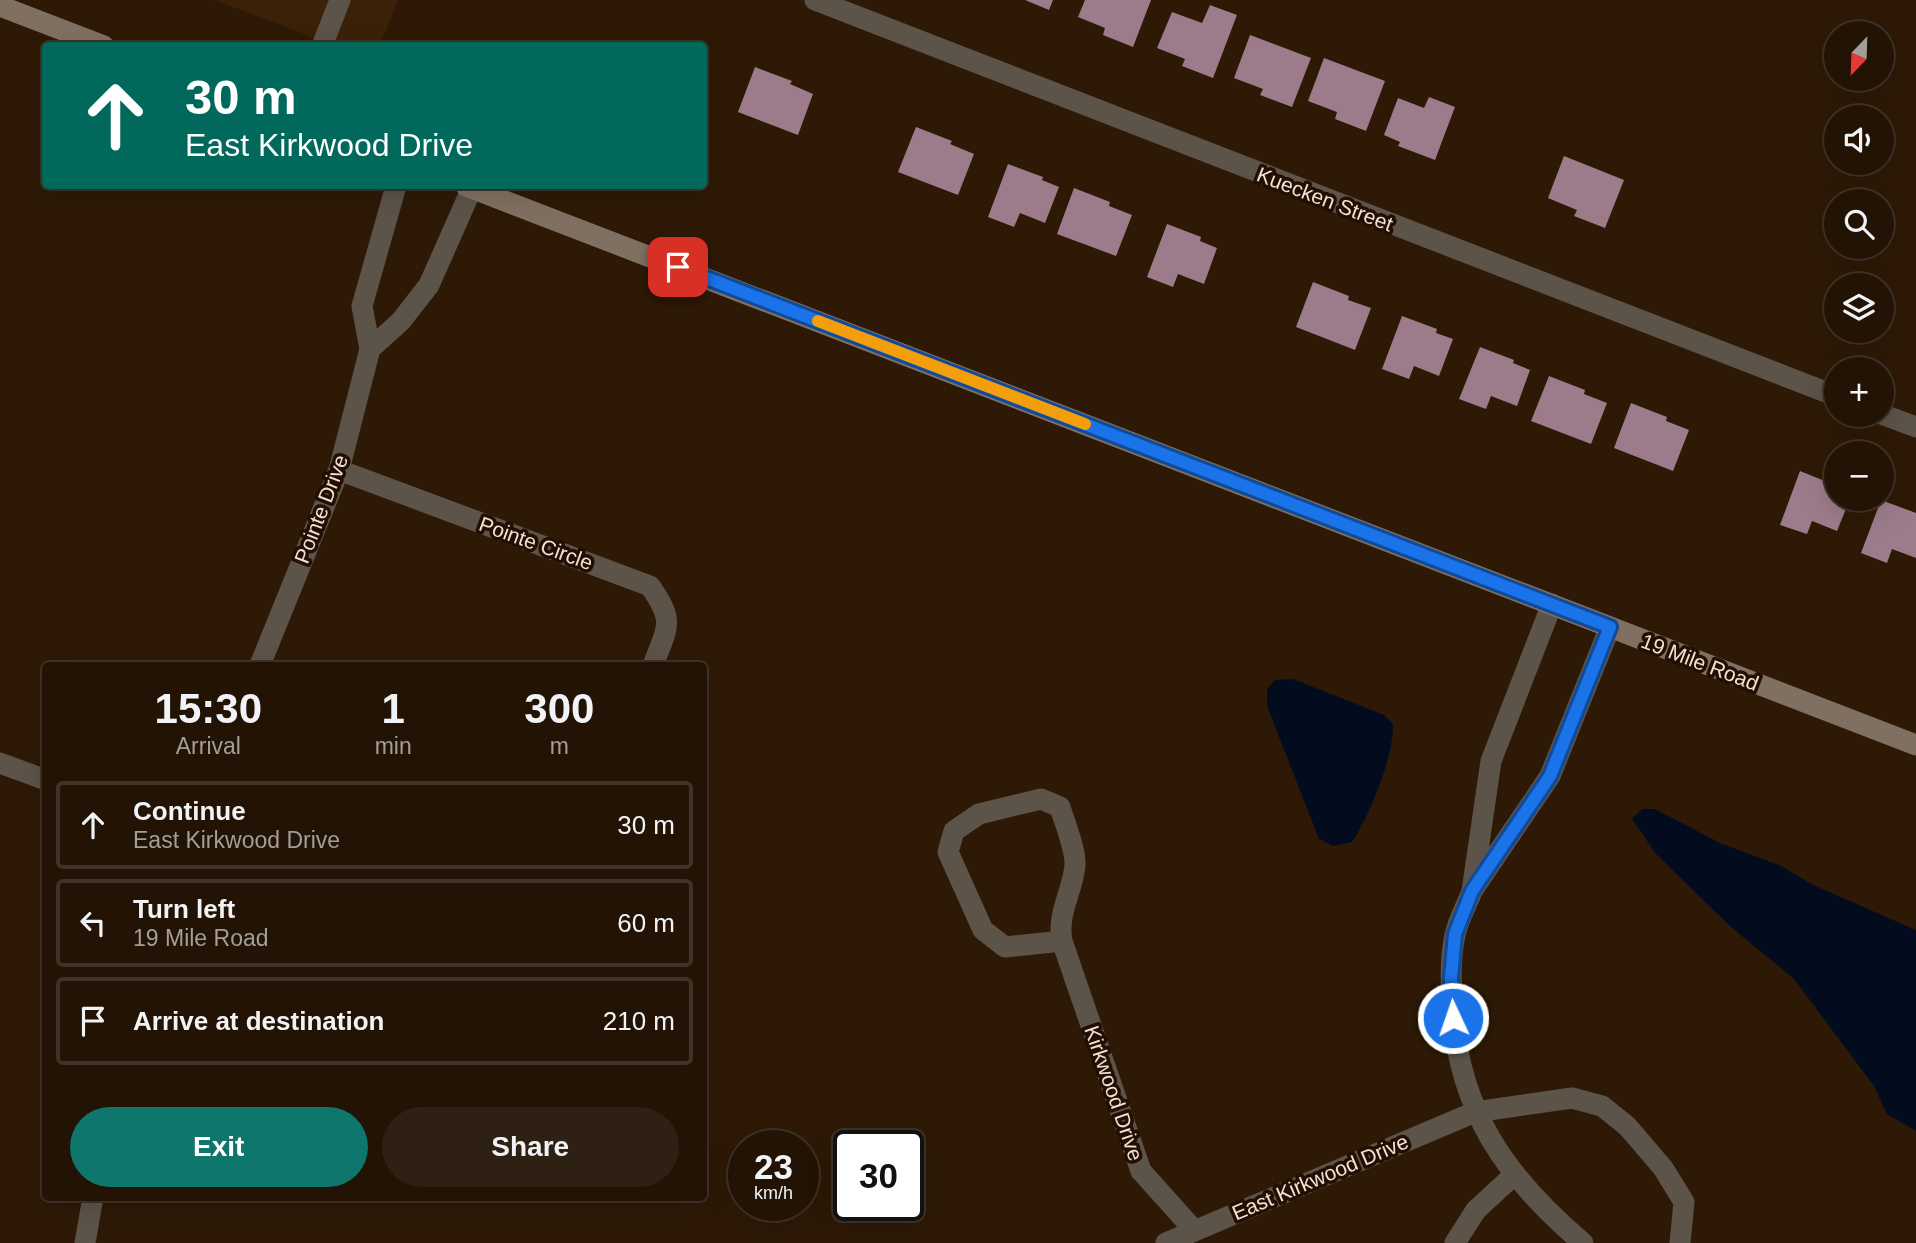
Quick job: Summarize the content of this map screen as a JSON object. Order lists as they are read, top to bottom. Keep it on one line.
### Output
{"streets":{"street":["Kuecken Street","Pointe Drive","Pointe Circle","19 Mile Road","Kirkwood Drive","East Kirkwood Drive"]},"crossings":[["Pointe Drive","Pointe Circle"],["Kirkwood Drive","East Kirkwood Drive"]],"north":"bottom left","page":{"map_buttons":["+","−"],"turn":["30 m","East Kirkwood Drive"],"eta":["15:30","Arrival","1","min","300","m"],"list":[{"name":"Continue","note":"East Kirkwood Drive","value":"30 m"},{"name":"Turn left","note":"19 Mile Road","value":"60 m"},{"name":"Arrive at destination","value":"210 m"}],"buttons":["Exit","Share"],"speed":"23 km/h","limit":"30"}}
